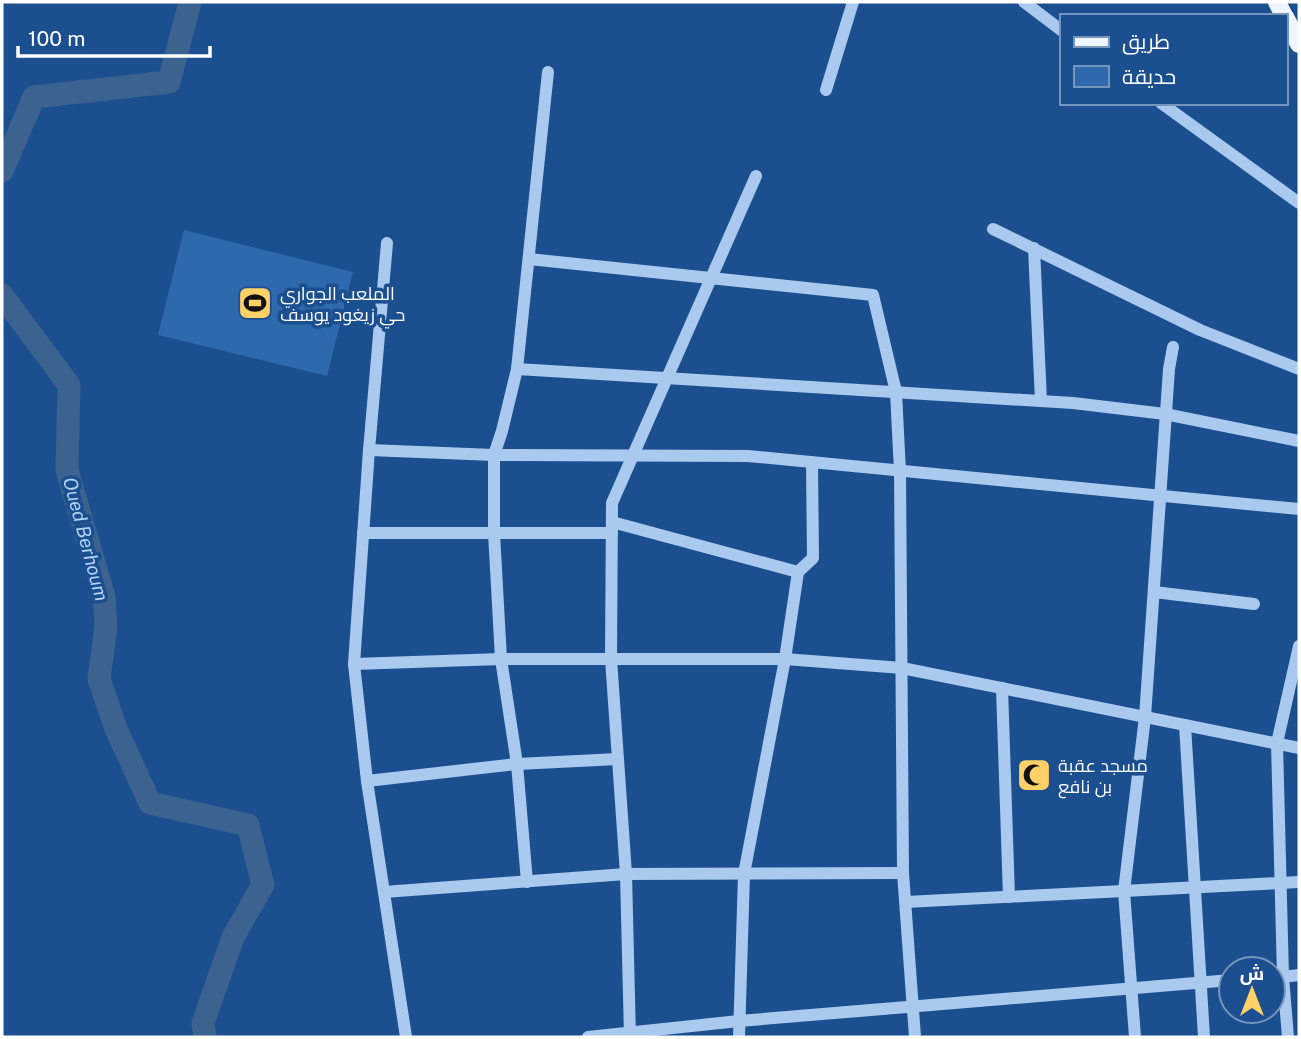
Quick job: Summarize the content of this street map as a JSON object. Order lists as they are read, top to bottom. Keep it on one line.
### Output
{"water":["Oued Berhoum"],"places":{"sports":["الملعب الجواري حي زيغود يوسف"],"mosque":["مسجد عقبة بن نافع"]},"legend":["طريق","حديقة"],"scale_bar":"100 m","north":"top"}
